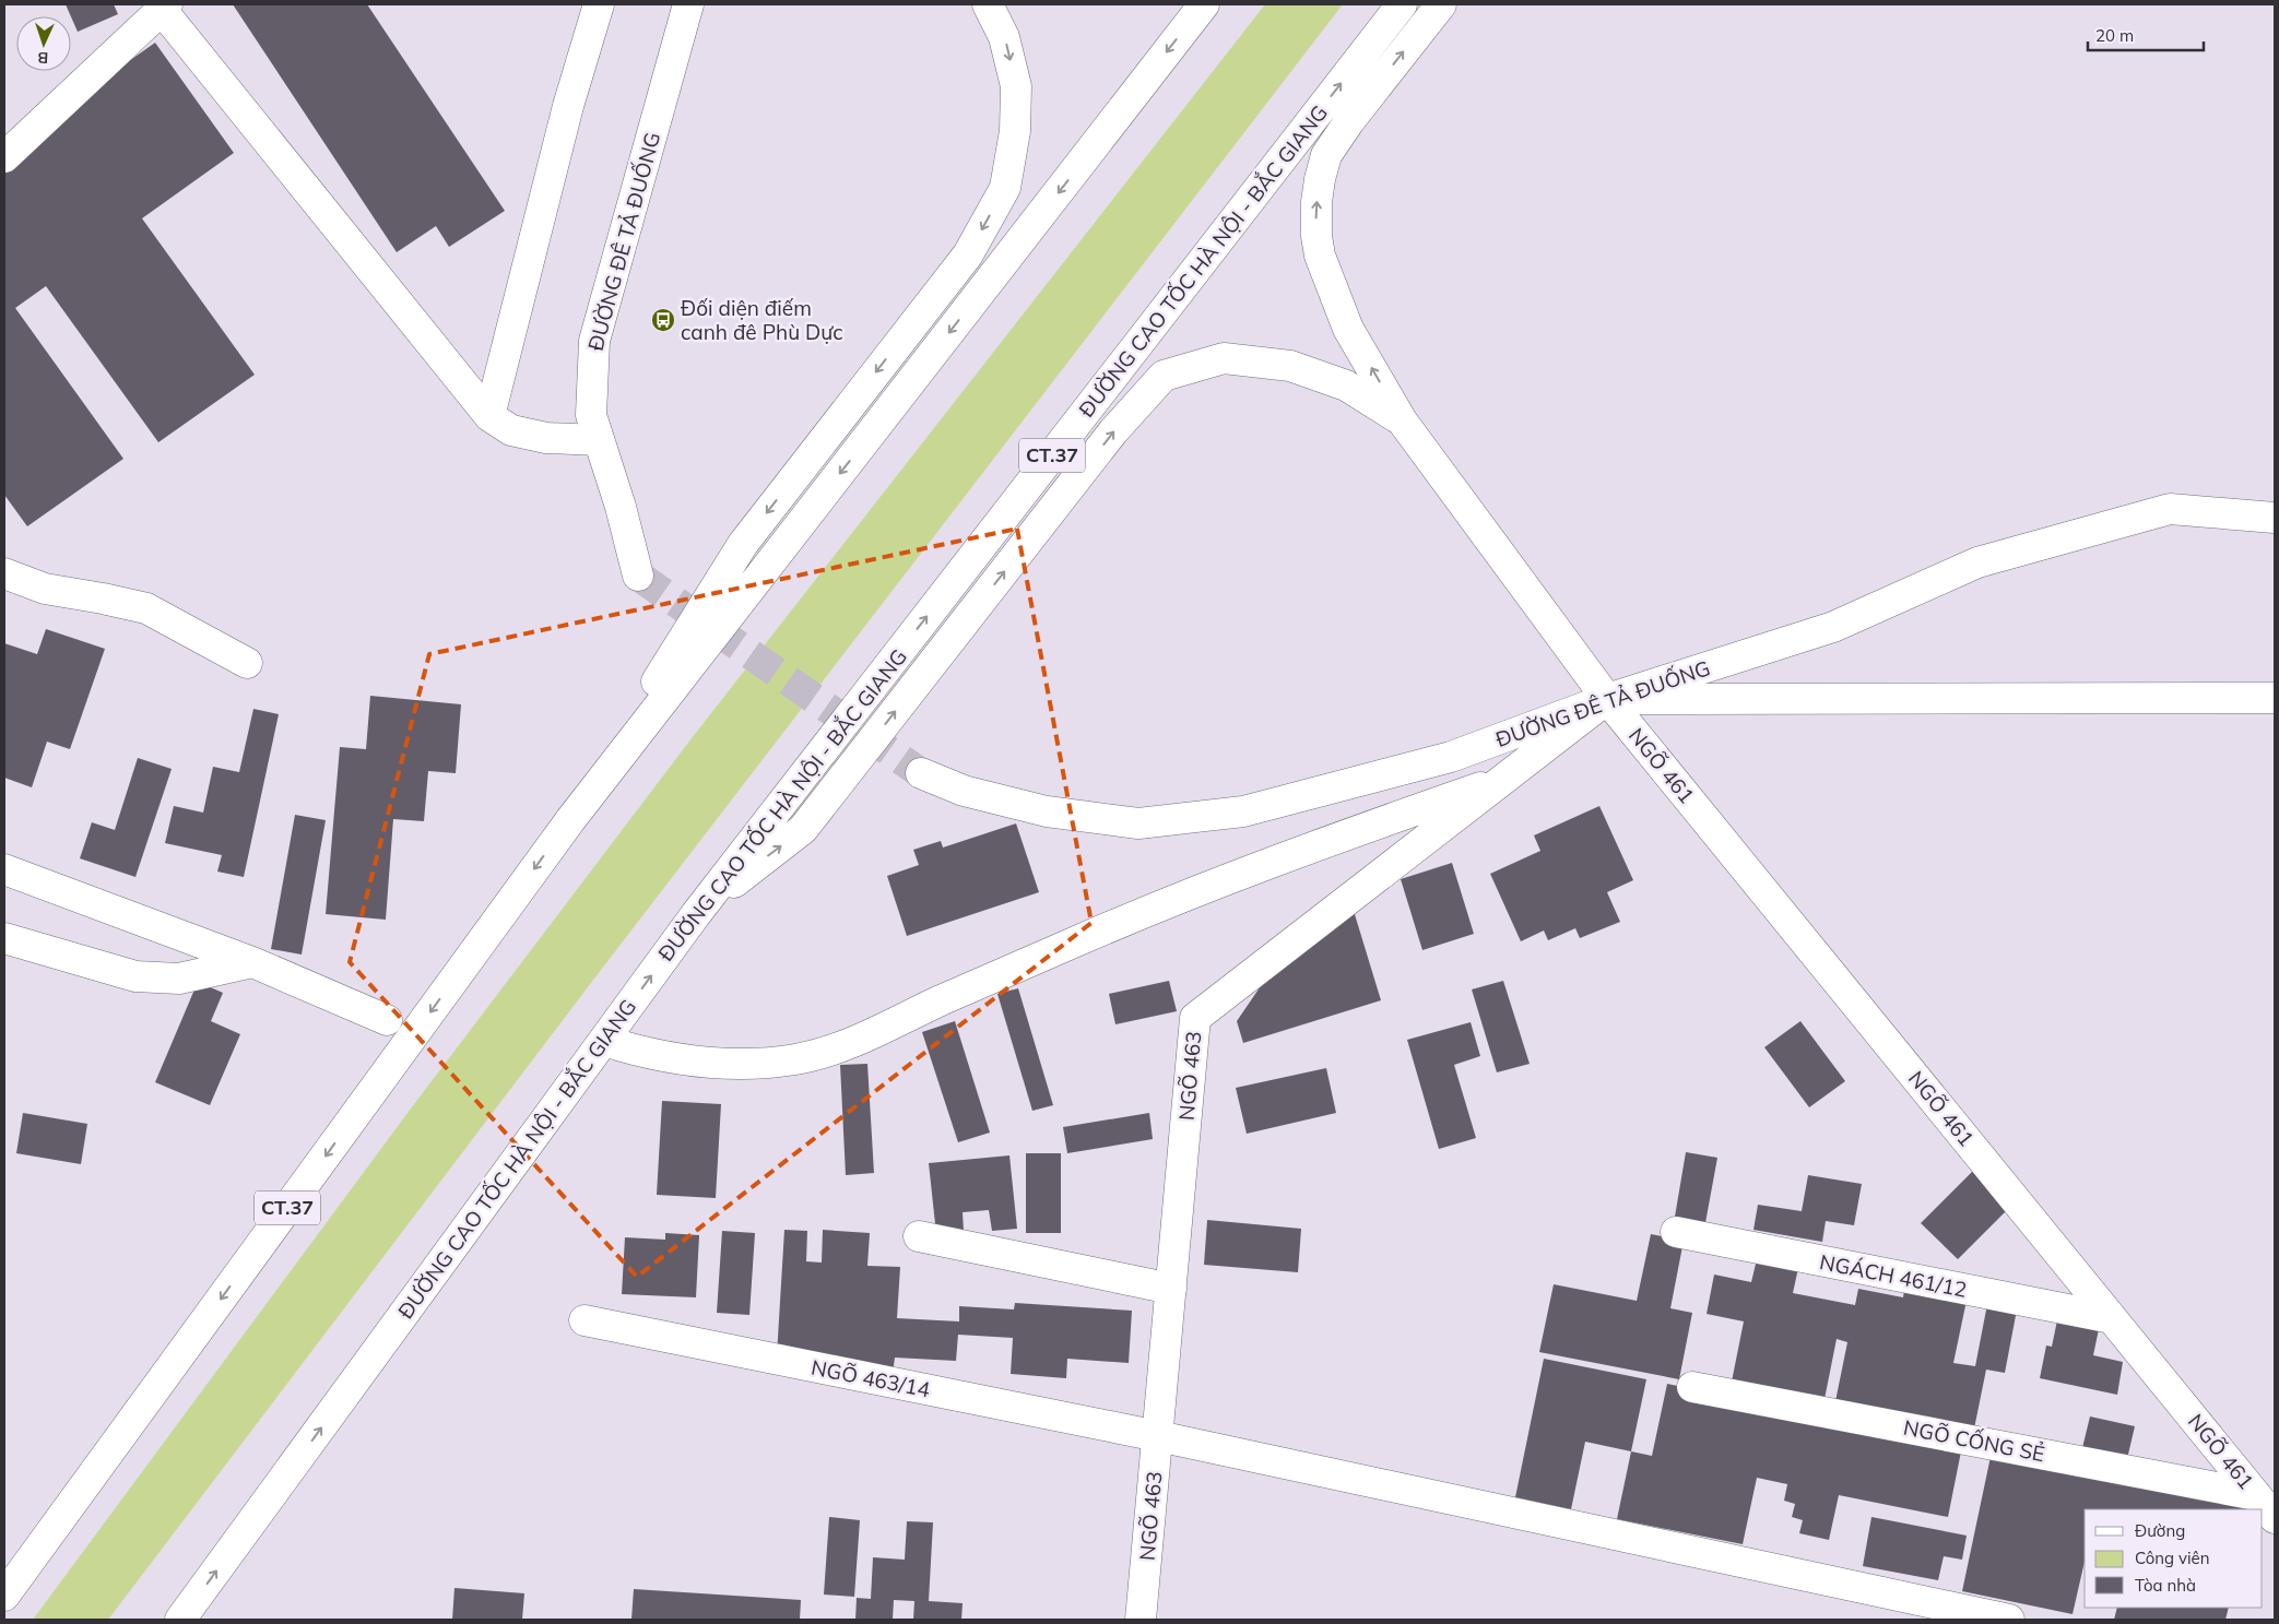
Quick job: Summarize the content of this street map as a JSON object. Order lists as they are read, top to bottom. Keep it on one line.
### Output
{"streets":{"main road":["ĐƯỜNG ĐÊ TẢ ĐUỐNG","ĐƯỜNG CAO TỐC HÀ NỘI - BẮC GIANG","CT.37","NGÕ 461","NGÕ 463","NGÁCH 461/12","NGÕ 463/14","NGÕ CỐNG SẺ"]},"crossings":[["ĐƯỜNG ĐÊ TẢ ĐUỐNG","NGÕ 461"],["ĐƯỜNG ĐÊ TẢ ĐUỐNG","NGÕ 463"],["NGÕ 461","NGÕ 463"],["NGÕ 461","NGÁCH 461/12"],["NGÕ 461","NGÕ CỐNG SẺ"],["NGÕ 463","NGÕ 463/14"]],"places":{"bus stop":["Đối diện điếm canh đê Phù Dực"]},"legend":["Đường","Công viên","Tòa nhà"],"scale_bar":"20 m","north":"bottom"}
